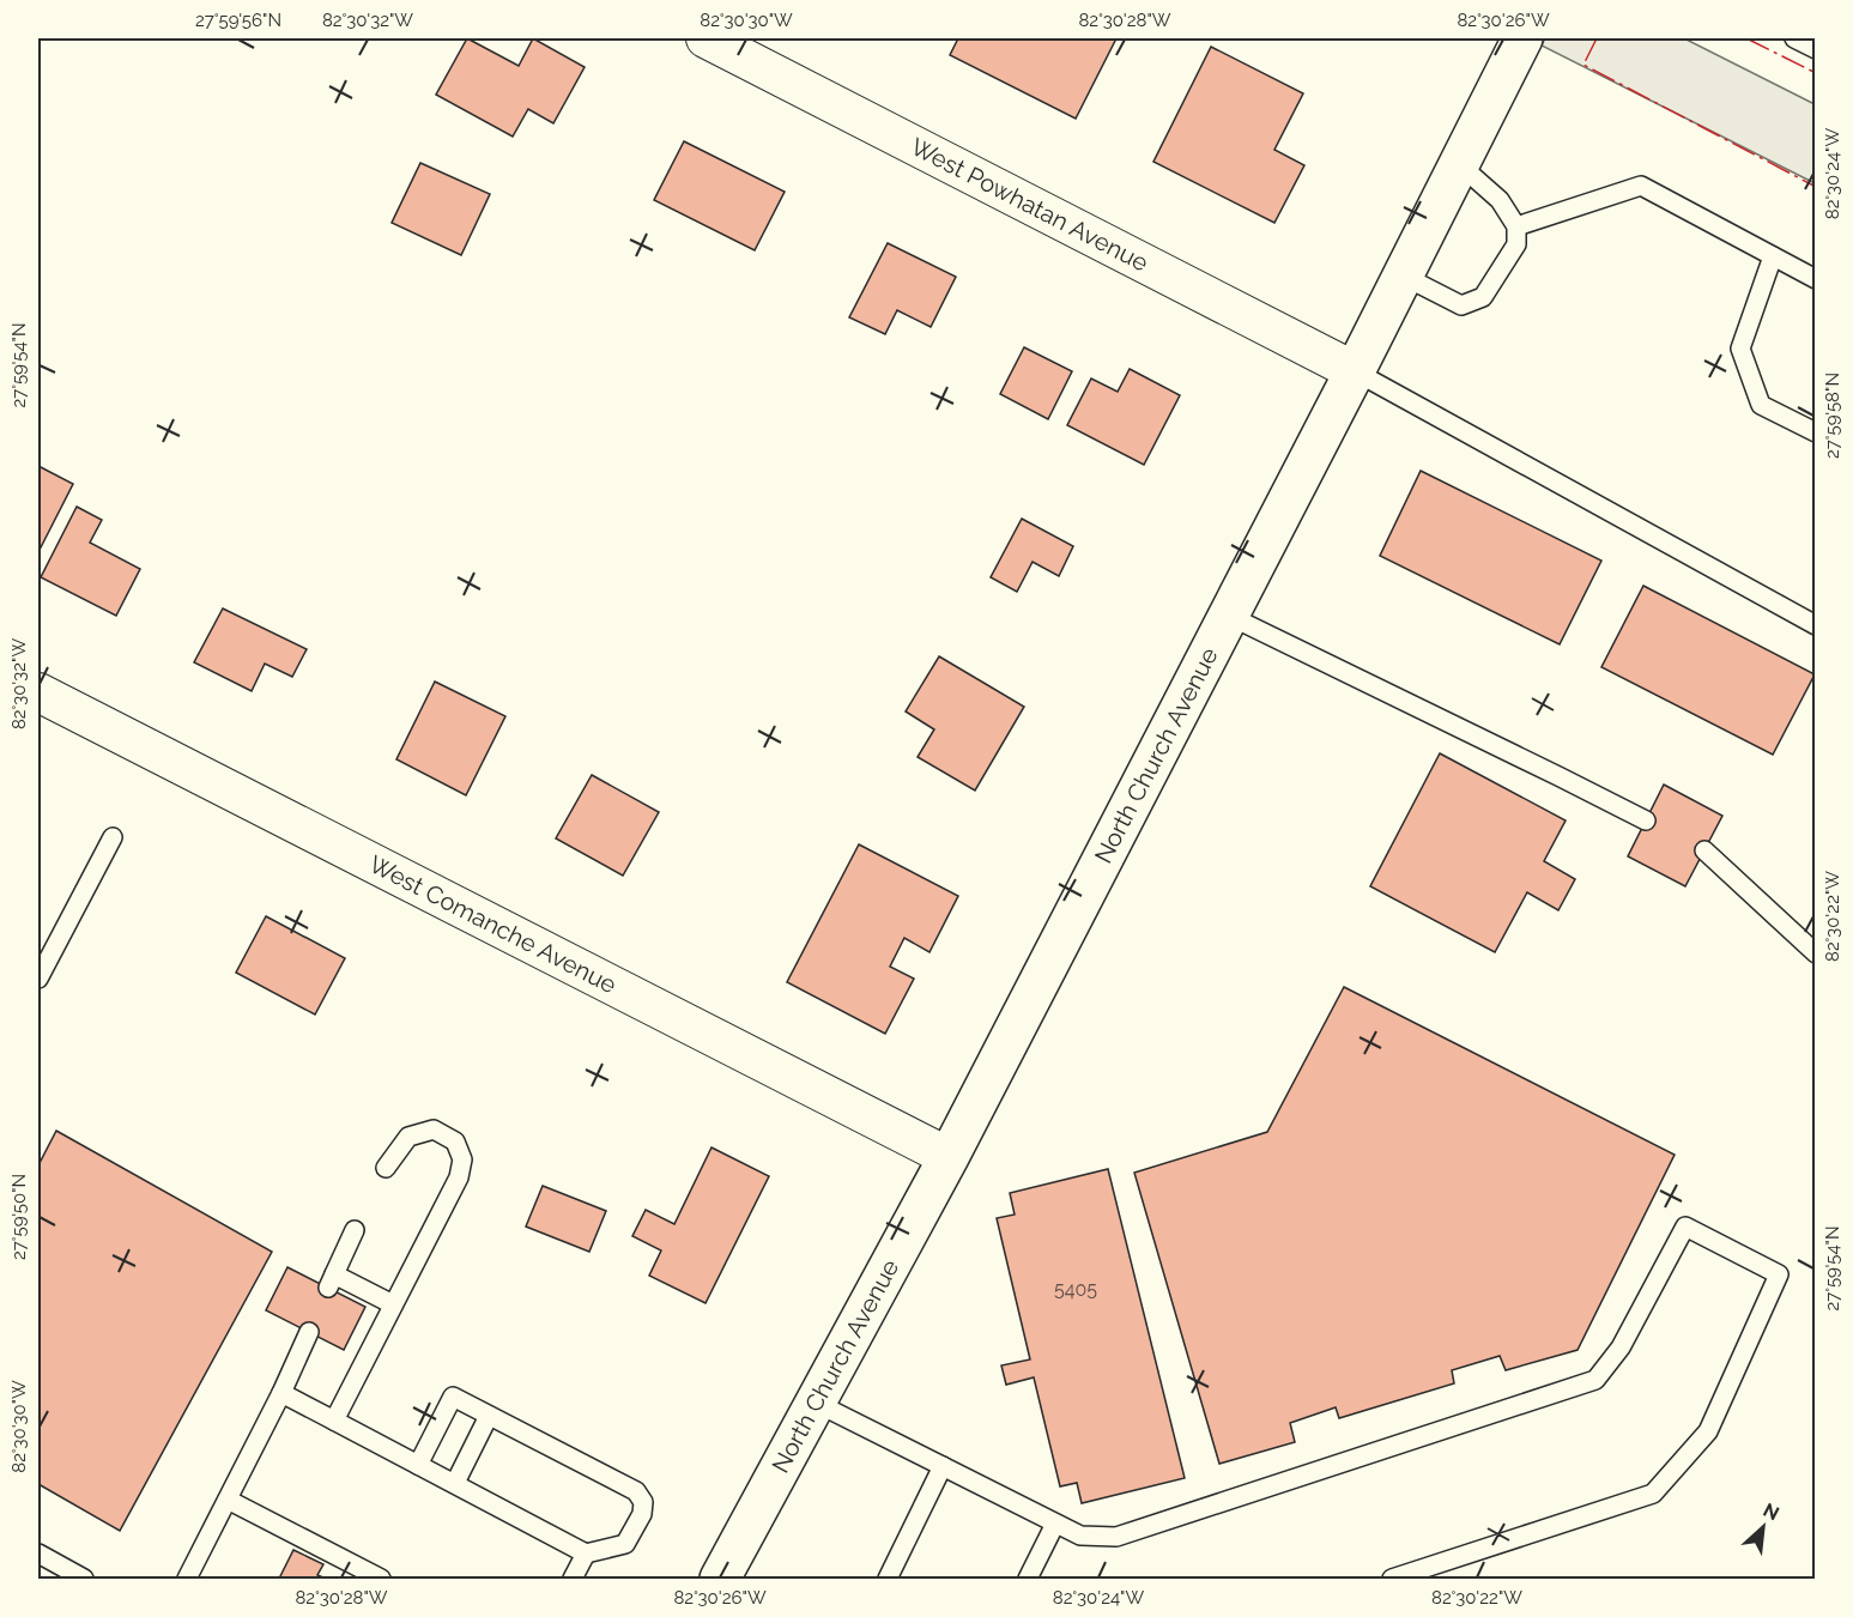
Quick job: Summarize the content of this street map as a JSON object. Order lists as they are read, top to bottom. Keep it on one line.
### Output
{"streets":{"street":["West Powhatan Avenue","North Church Avenue","West Comanche Avenue"]},"crossings":[["West Powhatan Avenue","North Church Avenue"],["North Church Avenue","West Comanche Avenue"]],"house_numbers":["5405"],"north":"top right","coordinates":["27°59'56\"N","82°30'32\"W","82°30'30\"W","82°30'28\"W","82°30'26\"W","82°30'24\"W","27°59'54\"N","27°59'58\"N","82°30'22\"W","27°59'50\"N"]}
